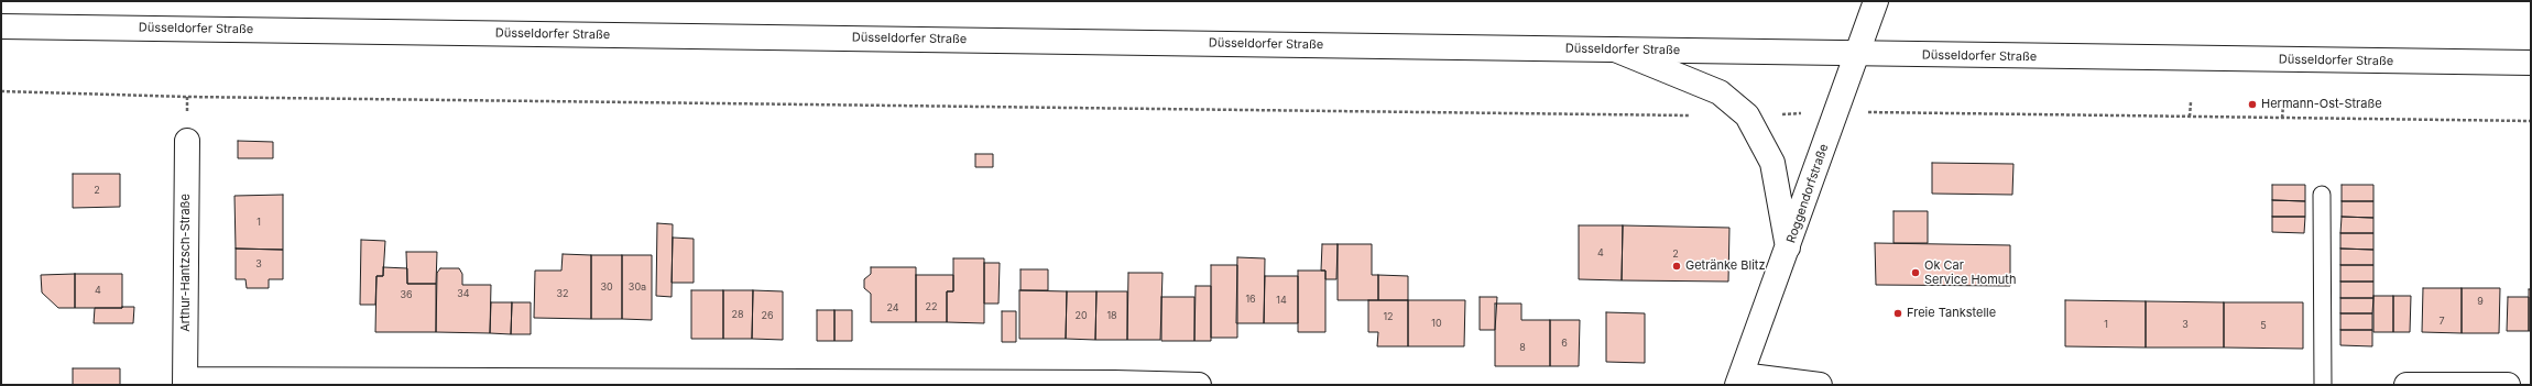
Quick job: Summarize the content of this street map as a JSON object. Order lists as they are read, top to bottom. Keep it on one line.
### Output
{"streets":{"main road":["Düsseldorfer Straße","Roggendorfstraße","Arthur-Hantzsch-Straße"]},"crossings":[["Düsseldorfer Straße","Roggendorfstraße"]],"places":["Hermann-Ost-Straße","Getränke Blitz","Ok Car Service Homuth","Freie Tankstelle"],"house_numbers":["2","1","4","2","3","30","30a","4","34","32","36","16","14","9","22","24","28","26","20","18","12","7","10","1","3","5","6","8"]}
